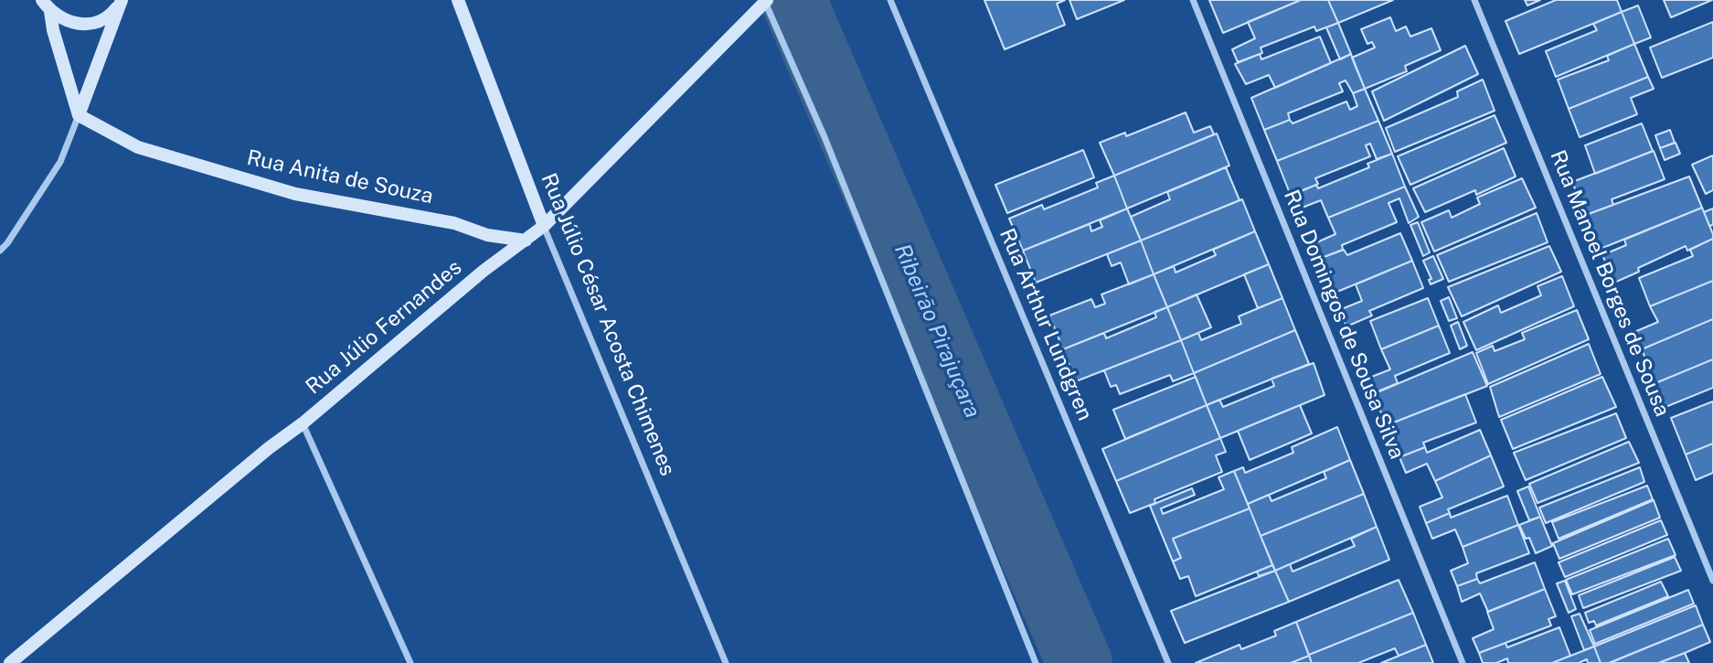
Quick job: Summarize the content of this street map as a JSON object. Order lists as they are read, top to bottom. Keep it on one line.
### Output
{"streets":{"street":["Rua Anita de Souza","Rua Manoel Borges de Sousa","Rua Júlio César Acosta Chimenes","Rua Arthur Lundgren","Rua Domingos de Sousa Silva","Rua Júlio Fernandes"]},"crossings":[["Rua Anita de Souza","Rua Júlio Fernandes"],["Rua Júlio César Acosta Chimenes","Rua Júlio Fernandes"]],"water":["Ribeirão Pirajuçara"]}
